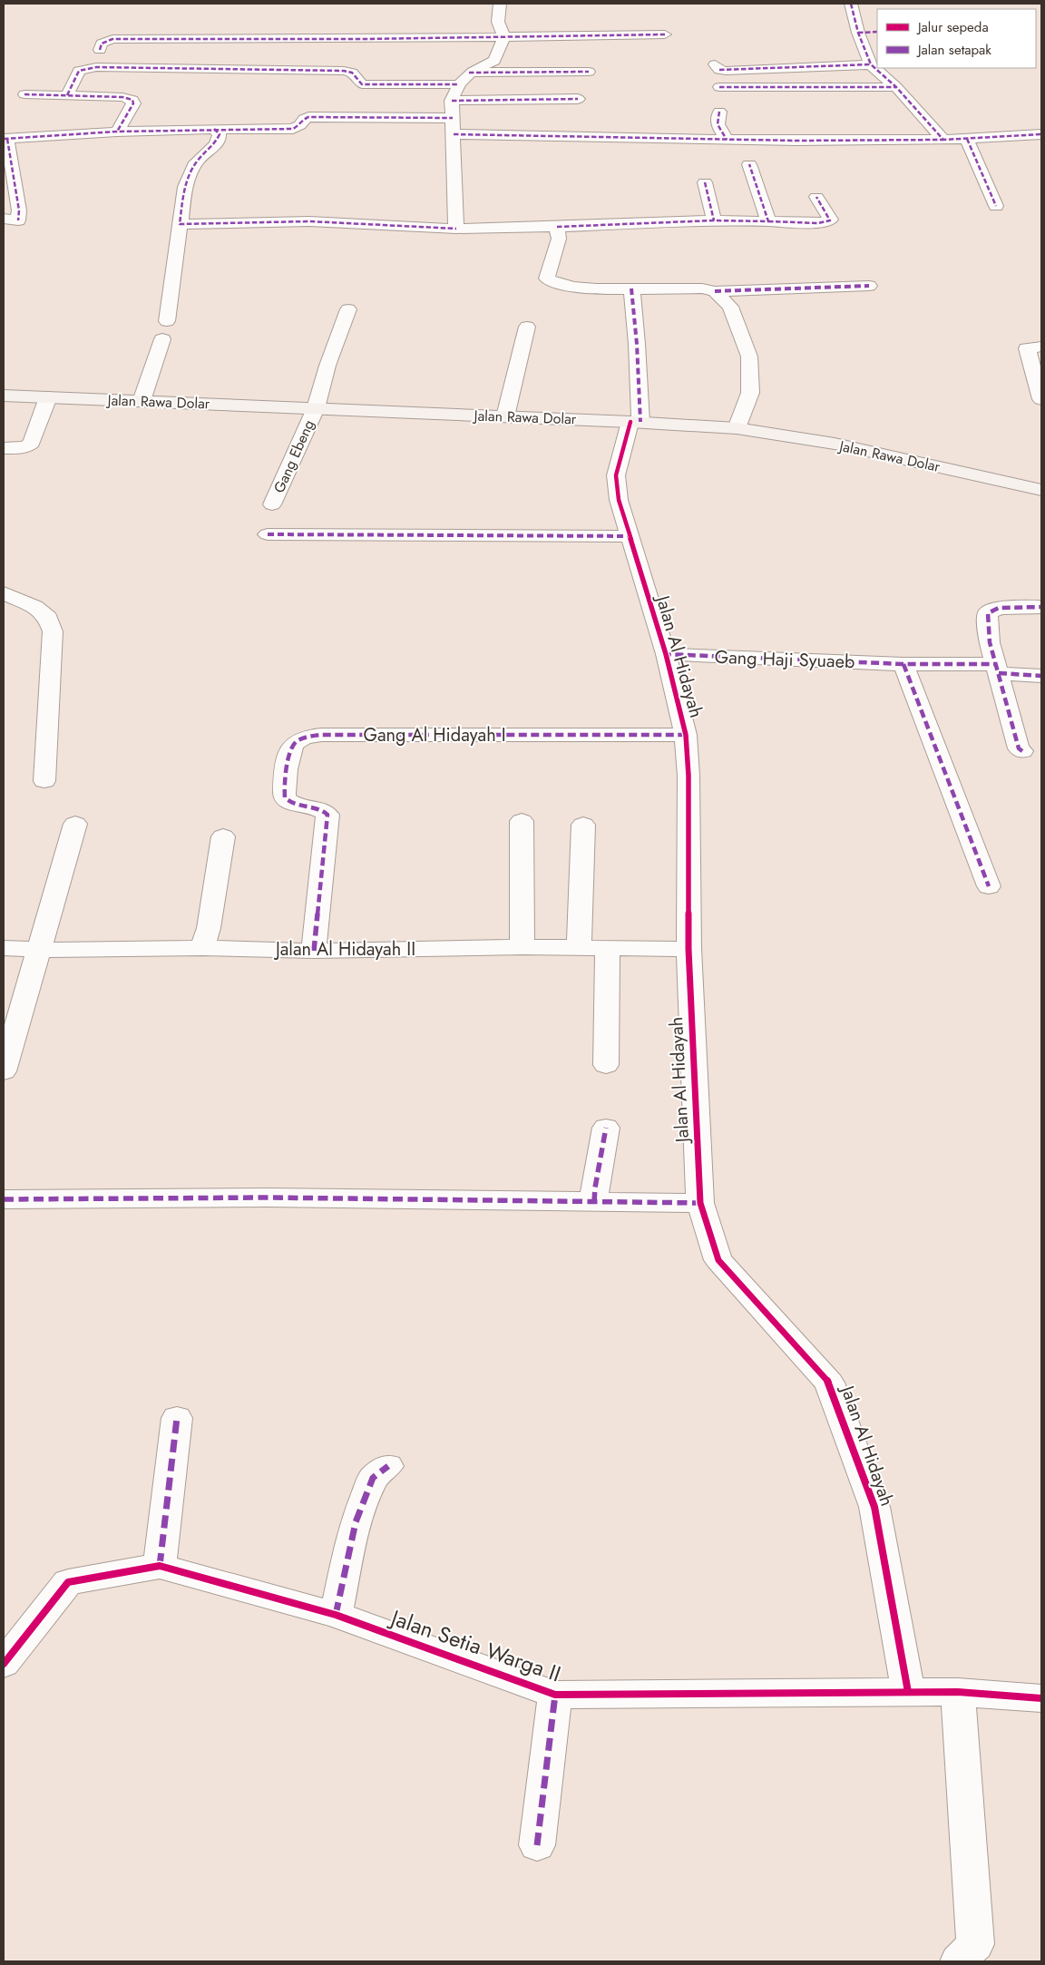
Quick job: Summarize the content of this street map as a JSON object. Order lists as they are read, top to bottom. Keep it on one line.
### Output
{"streets":{"street":["Jalan Rawa Dolar","Gang Ebeng","Jalan Al Hidayah","Gang Haji Syuaeb","Gang Al Hidayah I","Jalan Al Hidayah II","Jalan Setia Warga II"]},"crossings":[["Jalan Rawa Dolar","Gang Ebeng"],["Jalan Rawa Dolar","Jalan Al Hidayah"],["Jalan Al Hidayah","Gang Haji Syuaeb"],["Jalan Al Hidayah","Gang Al Hidayah I"],["Jalan Al Hidayah","Jalan Al Hidayah II"],["Jalan Al Hidayah","Jalan Setia Warga II"],["Gang Al Hidayah I","Jalan Al Hidayah II"]],"legend":["Jalur sepeda","Jalan setapak"]}
